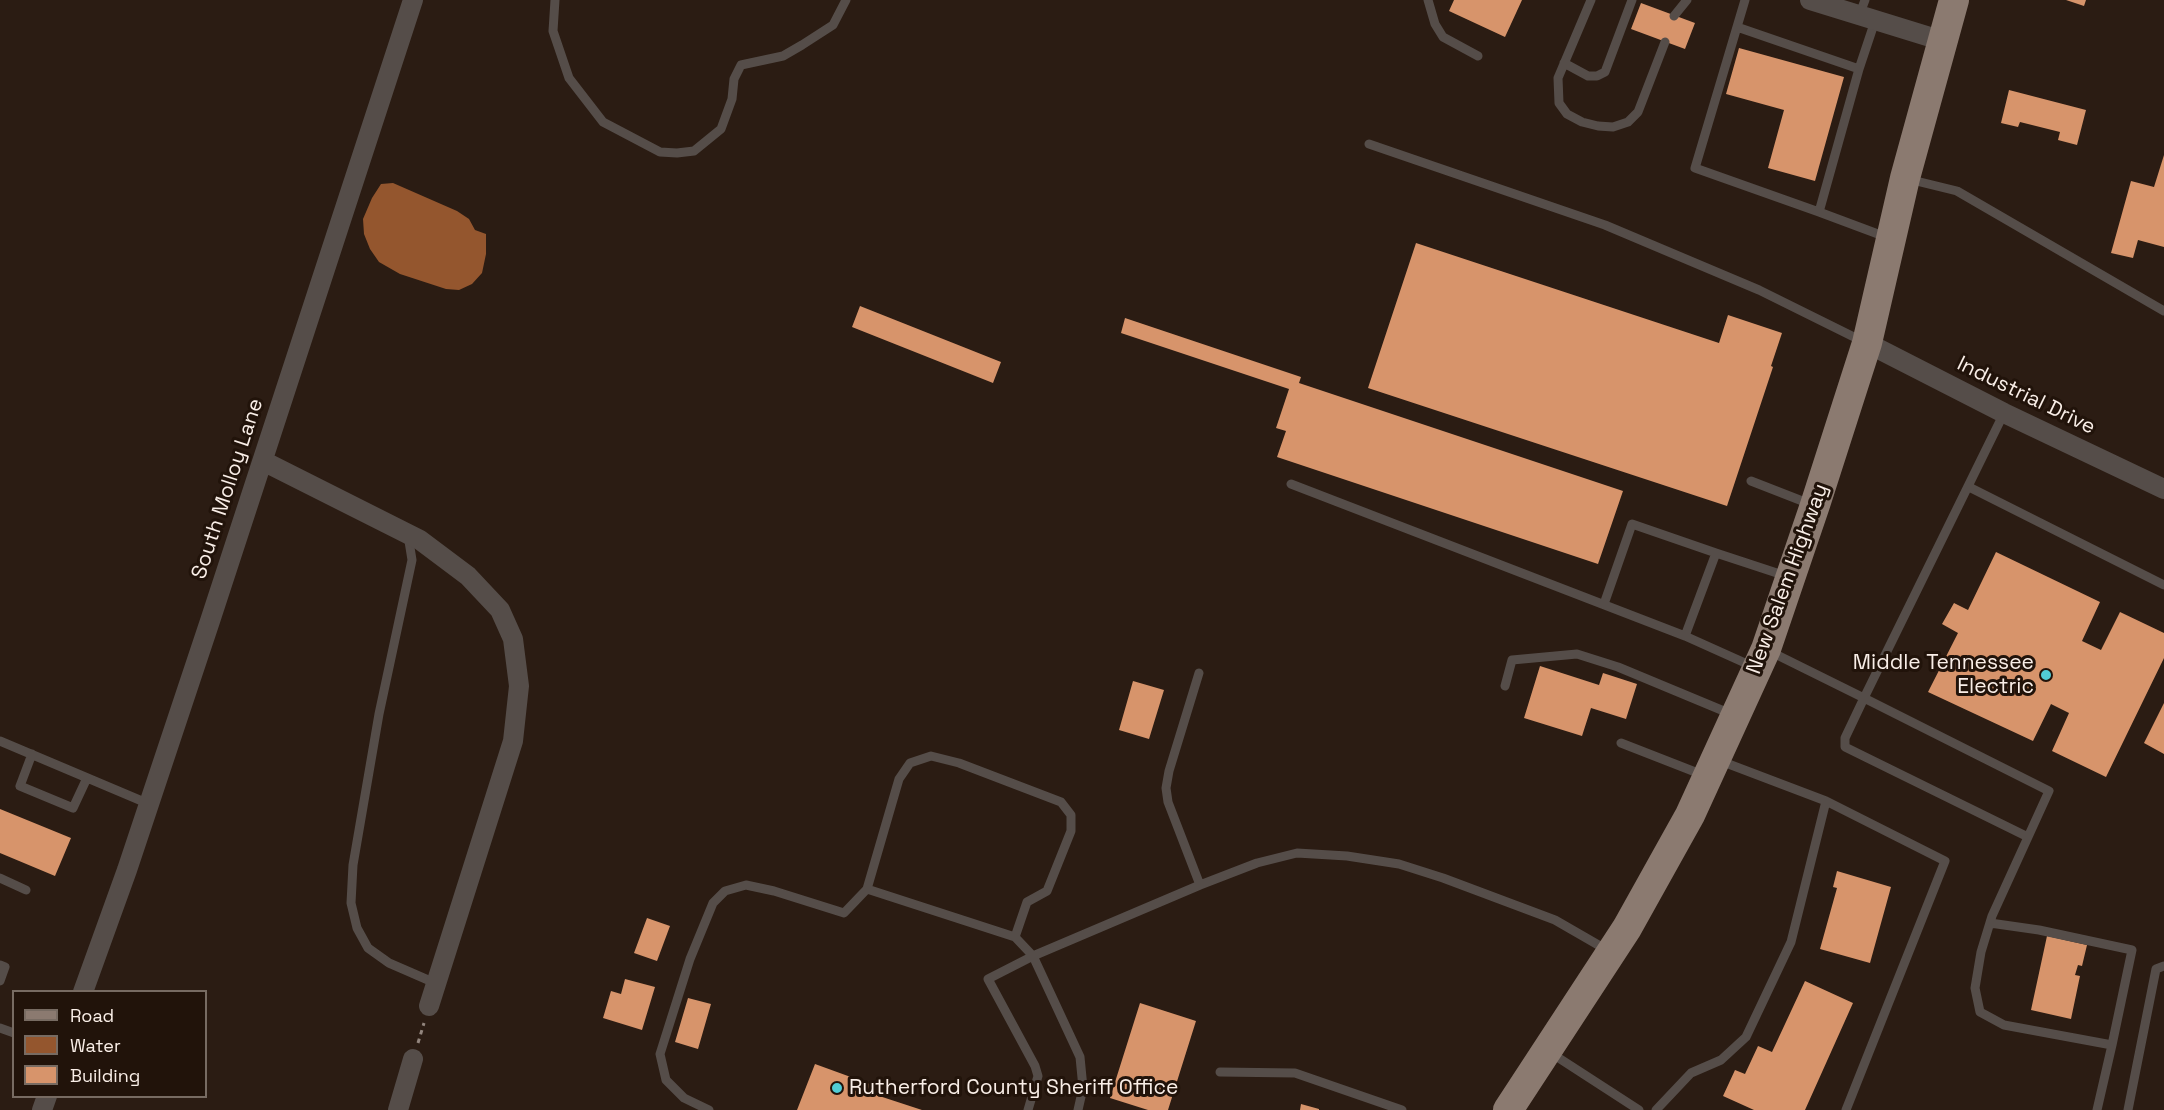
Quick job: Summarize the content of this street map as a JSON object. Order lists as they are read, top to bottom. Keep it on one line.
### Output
{"streets":{"main road":["New Salem Highway"],"street":["Industrial Drive","South Molloy Lane"]},"crossings":[["Industrial Drive","New Salem Highway"]],"places":["Middle Tennessee Electric","Rutherford County Sheriff Office"],"legend":["Road","Water","Building"]}
